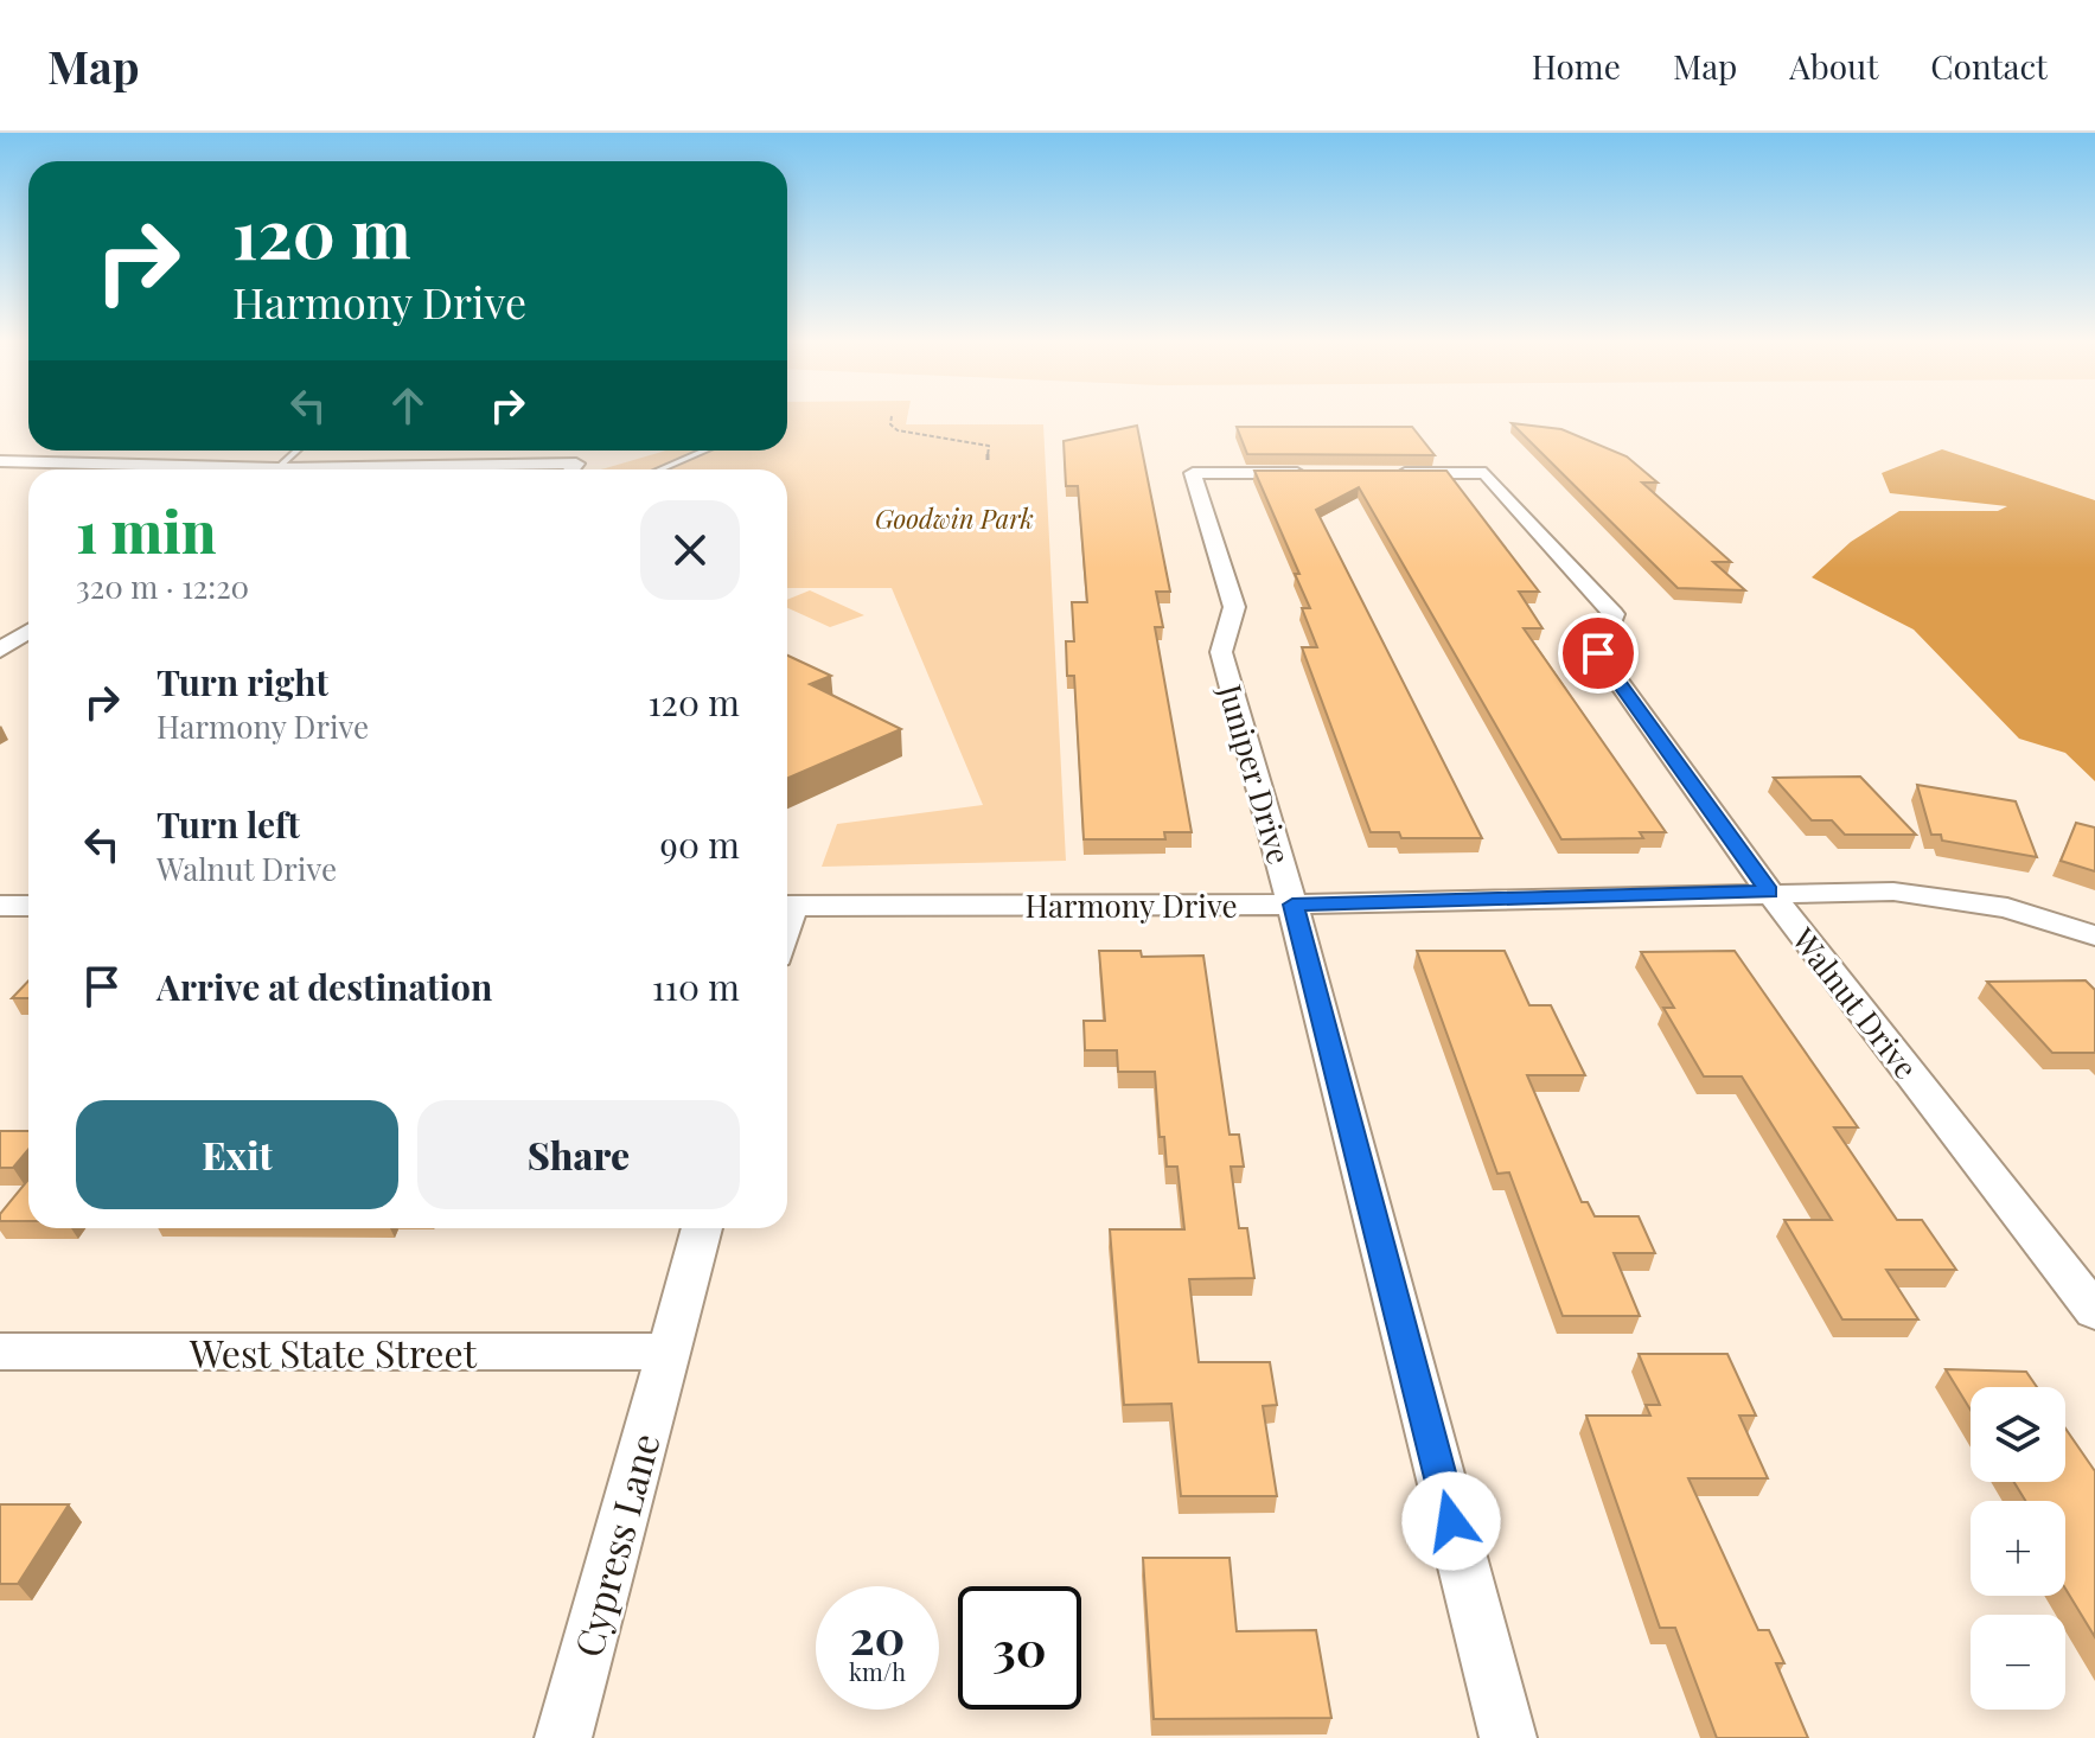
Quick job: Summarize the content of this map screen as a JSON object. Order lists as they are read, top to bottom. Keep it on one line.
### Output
{"streets":{"street":["Juniper Drive","Harmony Drive","Walnut Drive","West State Street","Cypress Lane"]},"crossings":[["Juniper Drive","Harmony Drive"],["Harmony Drive","Walnut Drive"],["West State Street","Cypress Lane"]],"parks":["Goodwin Park"],"page":{"header":"Map","nav":["Home","Map","About","Contact"],"turn":["120 m","Harmony Drive"],"heading":["1 min","320 m · 12:20"],"list":[{"name":"Turn right","note":"Harmony Drive","value":"120 m"},{"name":"Turn left","note":"Walnut Drive","value":"90 m"},{"name":"Arrive at destination","value":"110 m"}],"buttons":["Exit","Share"],"map_buttons":["+","−"],"speed":"20 km/h","limit":"30"}}
